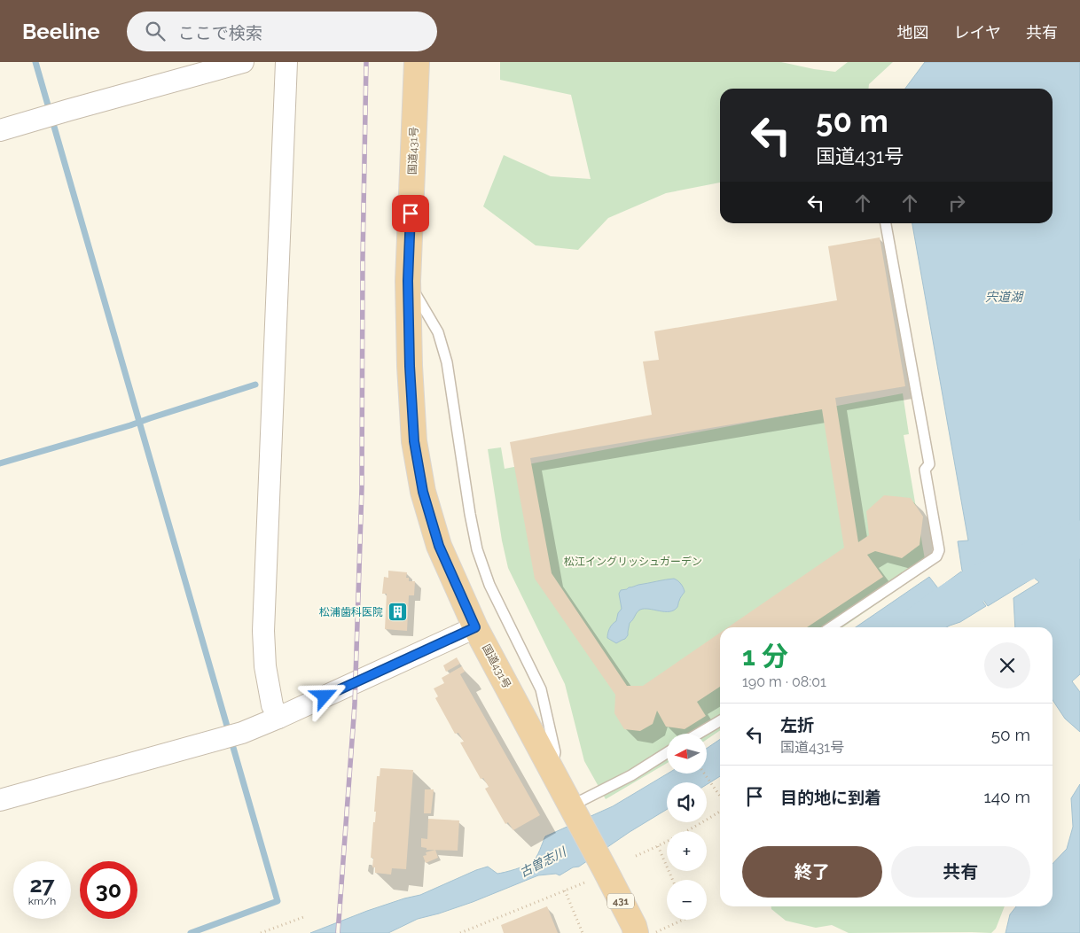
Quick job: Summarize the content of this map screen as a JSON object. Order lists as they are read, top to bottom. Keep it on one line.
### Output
{"streets":{"highway":["国道431号","431"]},"water":["宍道湖","古曽志川"],"parks":["松江イングリッシュガーデン"],"places":{"building":["松浦歯科医院"]},"north":"left","page":{"header":"Beeline","search":"ここで検索","nav":["地図","レイヤ","共有"],"turn":["50 m","国道431号"],"heading":["1 分","190 m · 08:01"],"list":[{"name":"左折","note":"国道431号","value":"50 m"},{"name":"目的地に到着","value":"140 m"}],"map_buttons":["+","−"],"buttons":["終了","共有"],"speed":"27 km/h","limit":"30"}}
